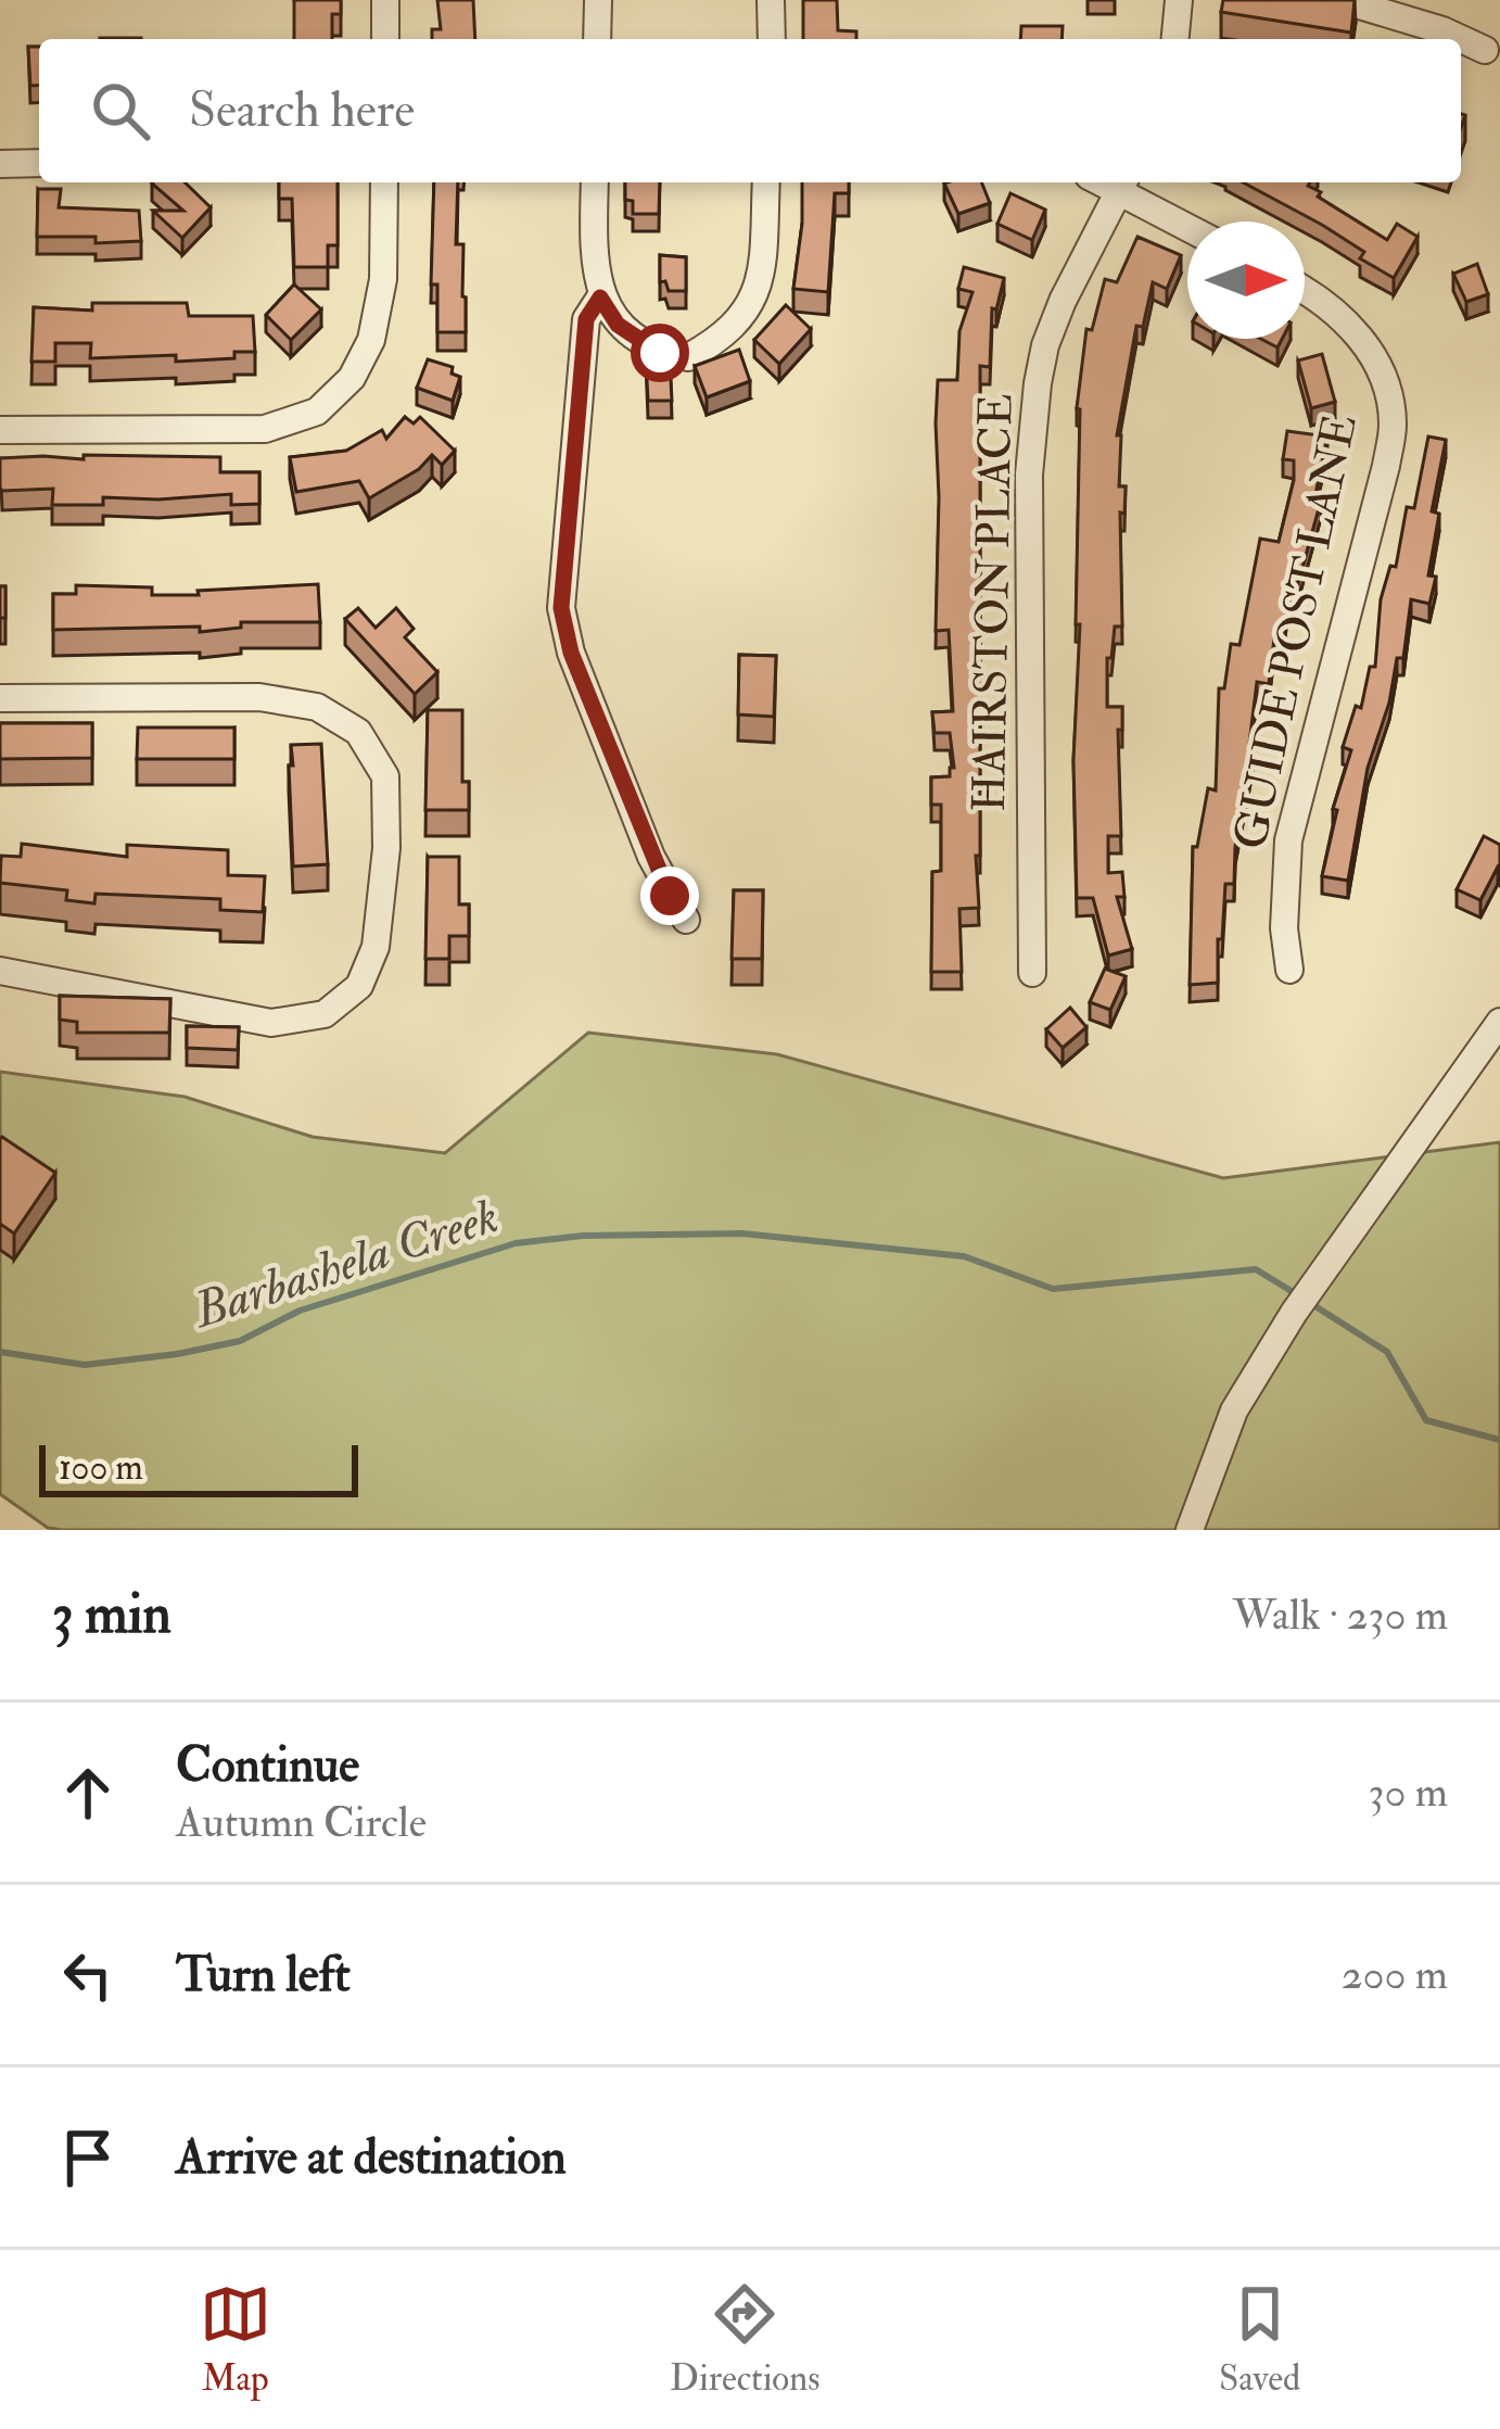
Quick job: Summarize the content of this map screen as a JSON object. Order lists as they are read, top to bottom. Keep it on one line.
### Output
{"streets":{"street":["HAIRSTON PLACE","GUIDE POST LANE"]},"water":["Barbashela Creek"],"scale_bar":"100 m","north":"right","page":{"search":"Search here","scale":"100 m","heading":["3 min","Walk · 230 m"],"list":[["Continue","Autumn Circle","30 m"],["Turn left","200 m"],"Arrive at destination"],"nav":["Map","Directions","Saved"]}}
